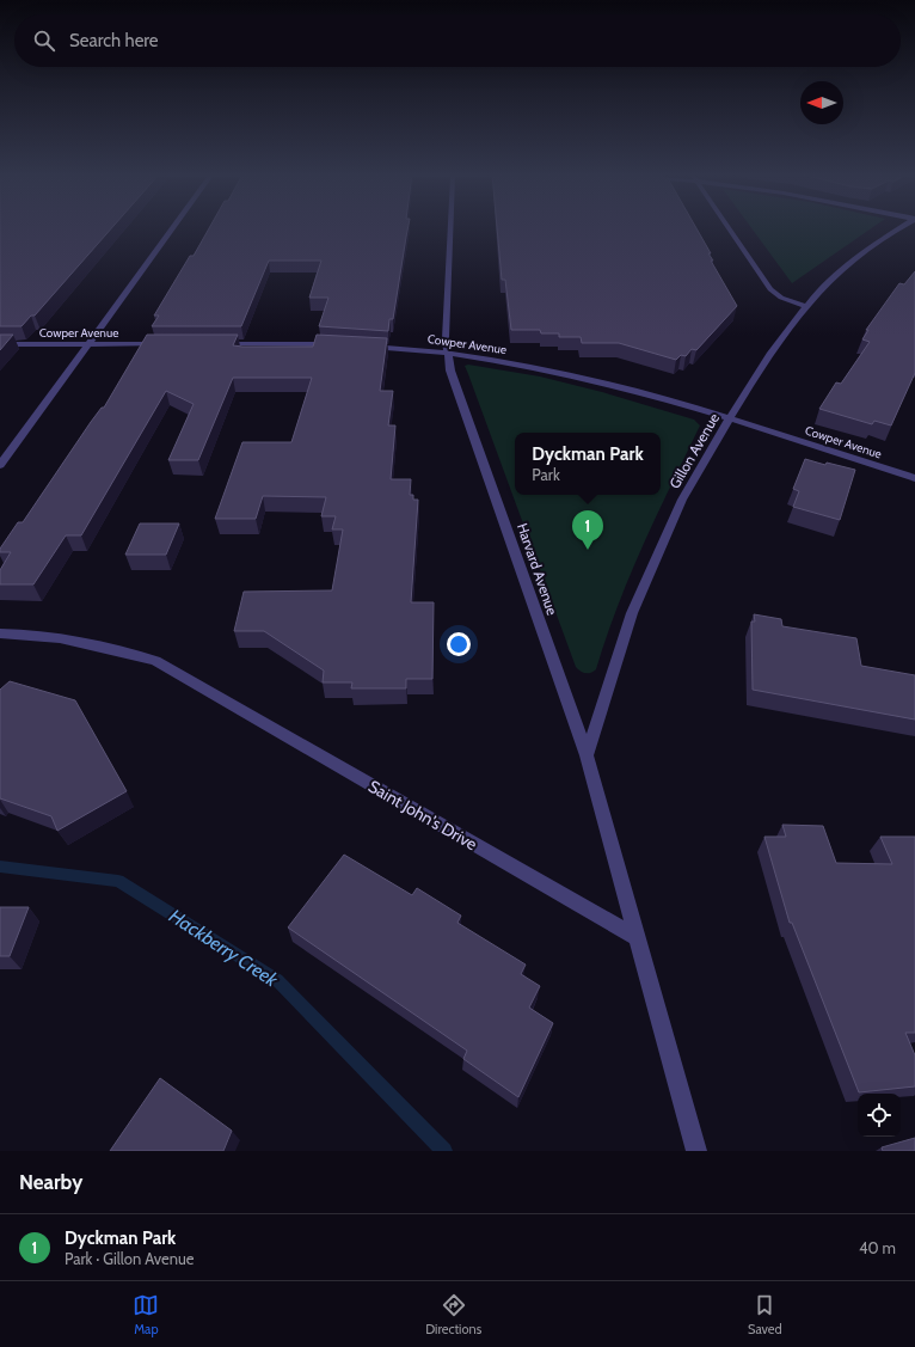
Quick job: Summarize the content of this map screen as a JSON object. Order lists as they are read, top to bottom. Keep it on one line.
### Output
{"streets":{"street":["Cowper Avenue","Gillon Avenue","Harvard Avenue","Saint John's Drive"]},"crossings":[["Cowper Avenue","Gillon Avenue"],["Cowper Avenue","Harvard Avenue"],["Gillon Avenue","Harvard Avenue"],["Harvard Avenue","Saint John's Drive"]],"water":["Hackberry Creek"],"north":"left","page":{"search":"Search here","popup":["Dyckman Park","Park"],"pins":"1","heading":"Nearby","list":[{"mark":"1","name":"Dyckman Park","note":"Park · Gillon Avenue","value":"40 m"}],"nav":["Map","Directions","Saved"]}}
